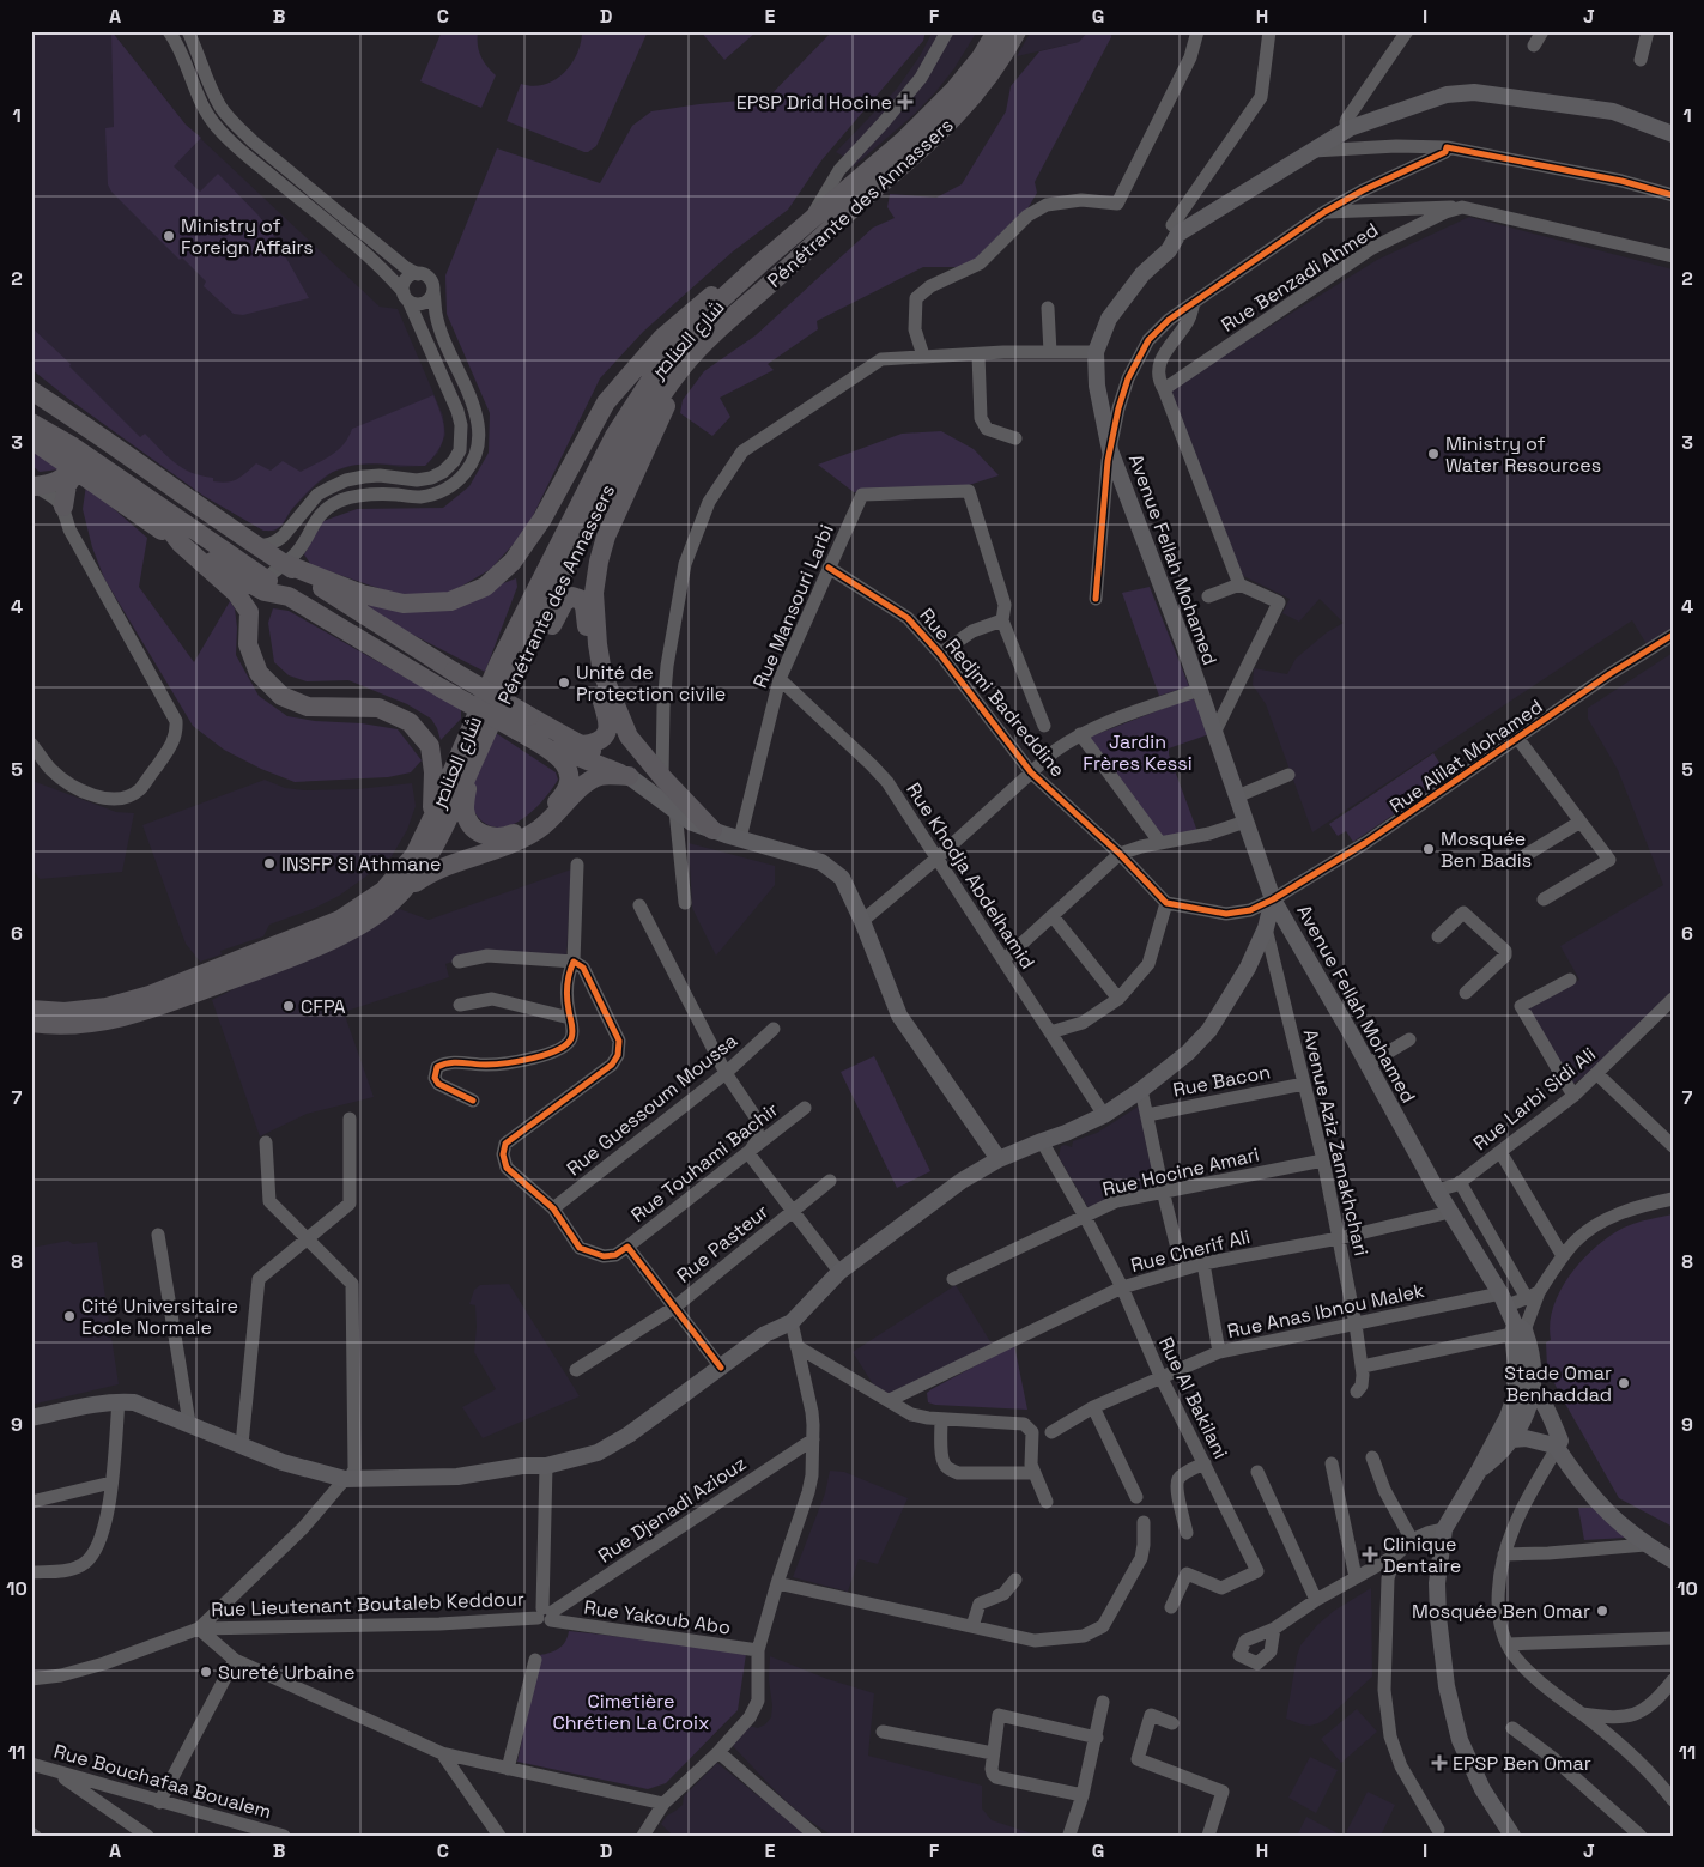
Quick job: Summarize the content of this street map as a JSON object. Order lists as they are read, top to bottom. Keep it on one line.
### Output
{"streets":{"highway":["Pénétrante des Annassers","شارع العناصر"],"main road":["Avenue Fellah Mohamed"],"street":["Rue Benzadi Ahmed","Rue Mansouri Larbi","Rue Redjmi Badreddine","Rue Alilat Mohamed","Rue Khodja Abdelhamid","Rue Bacon","Rue Larbi Sidi Ali","Rue Guessoum Moussa","Avenue Aziz Zamakhchari","Rue Touhami Bachir","Rue Hocine Amari","Rue Pasteur","Rue Cherif Ali","Rue Anas Ibnou Malek","Rue Al Bakilani","Rue Djenadi Aziouz","Rue Lieutenant Boutaleb Keddour","Rue Yakoub Abo","Rue Bouchafaa Boualem"]},"crossings":[["Avenue Fellah Mohamed","Rue Alilat Mohamed"],["Avenue Fellah Mohamed","Rue Larbi Sidi Ali"],["Avenue Fellah Mohamed","Rue Cherif Ali"],["Avenue Fellah Mohamed","Rue Anas Ibnou Malek"],["Rue Mansouri Larbi","Rue Redjmi Badreddine"],["Rue Mansouri Larbi","Rue Khodja Abdelhamid"],["Rue Bacon","Avenue Aziz Zamakhchari"],["Avenue Aziz Zamakhchari","Rue Hocine Amari"],["Avenue Aziz Zamakhchari","Rue Cherif Ali"],["Avenue Aziz Zamakhchari","Rue Anas Ibnou Malek"],["Rue Hocine Amari","Rue Al Bakilani"],["Rue Cherif Ali","Rue Al Bakilani"],["Rue Anas Ibnou Malek","Rue Al Bakilani"],["Rue Djenadi Aziouz","Rue Lieutenant Boutaleb Keddour"],["Rue Djenadi Aziouz","Rue Yakoub Abo"],["Rue Lieutenant Boutaleb Keddour","Rue Yakoub Abo"]],"parks":["Jardin Frères Kessi","Cimetière Chrétien La Croix"],"places":{"health":["EPSP Drid Hocine","Clinique Dentaire","EPSP Ben Omar"],"other":["Ministry of Foreign Affairs","Ministry of Water Resources","Unité de Protection civile","Mosquée Ben Badis","INSFP Si Athmane","CFPA","Cité Universitaire Ecole Normale","Stade Omar Benhaddad","Mosquée Ben Omar","Sureté Urbaine"]},"grid":{"columns":["A","B","C","D","E","F","G","H","I","J"],"rows":["1","2","3","4","5","6","7","8","9","10","11"]}}
